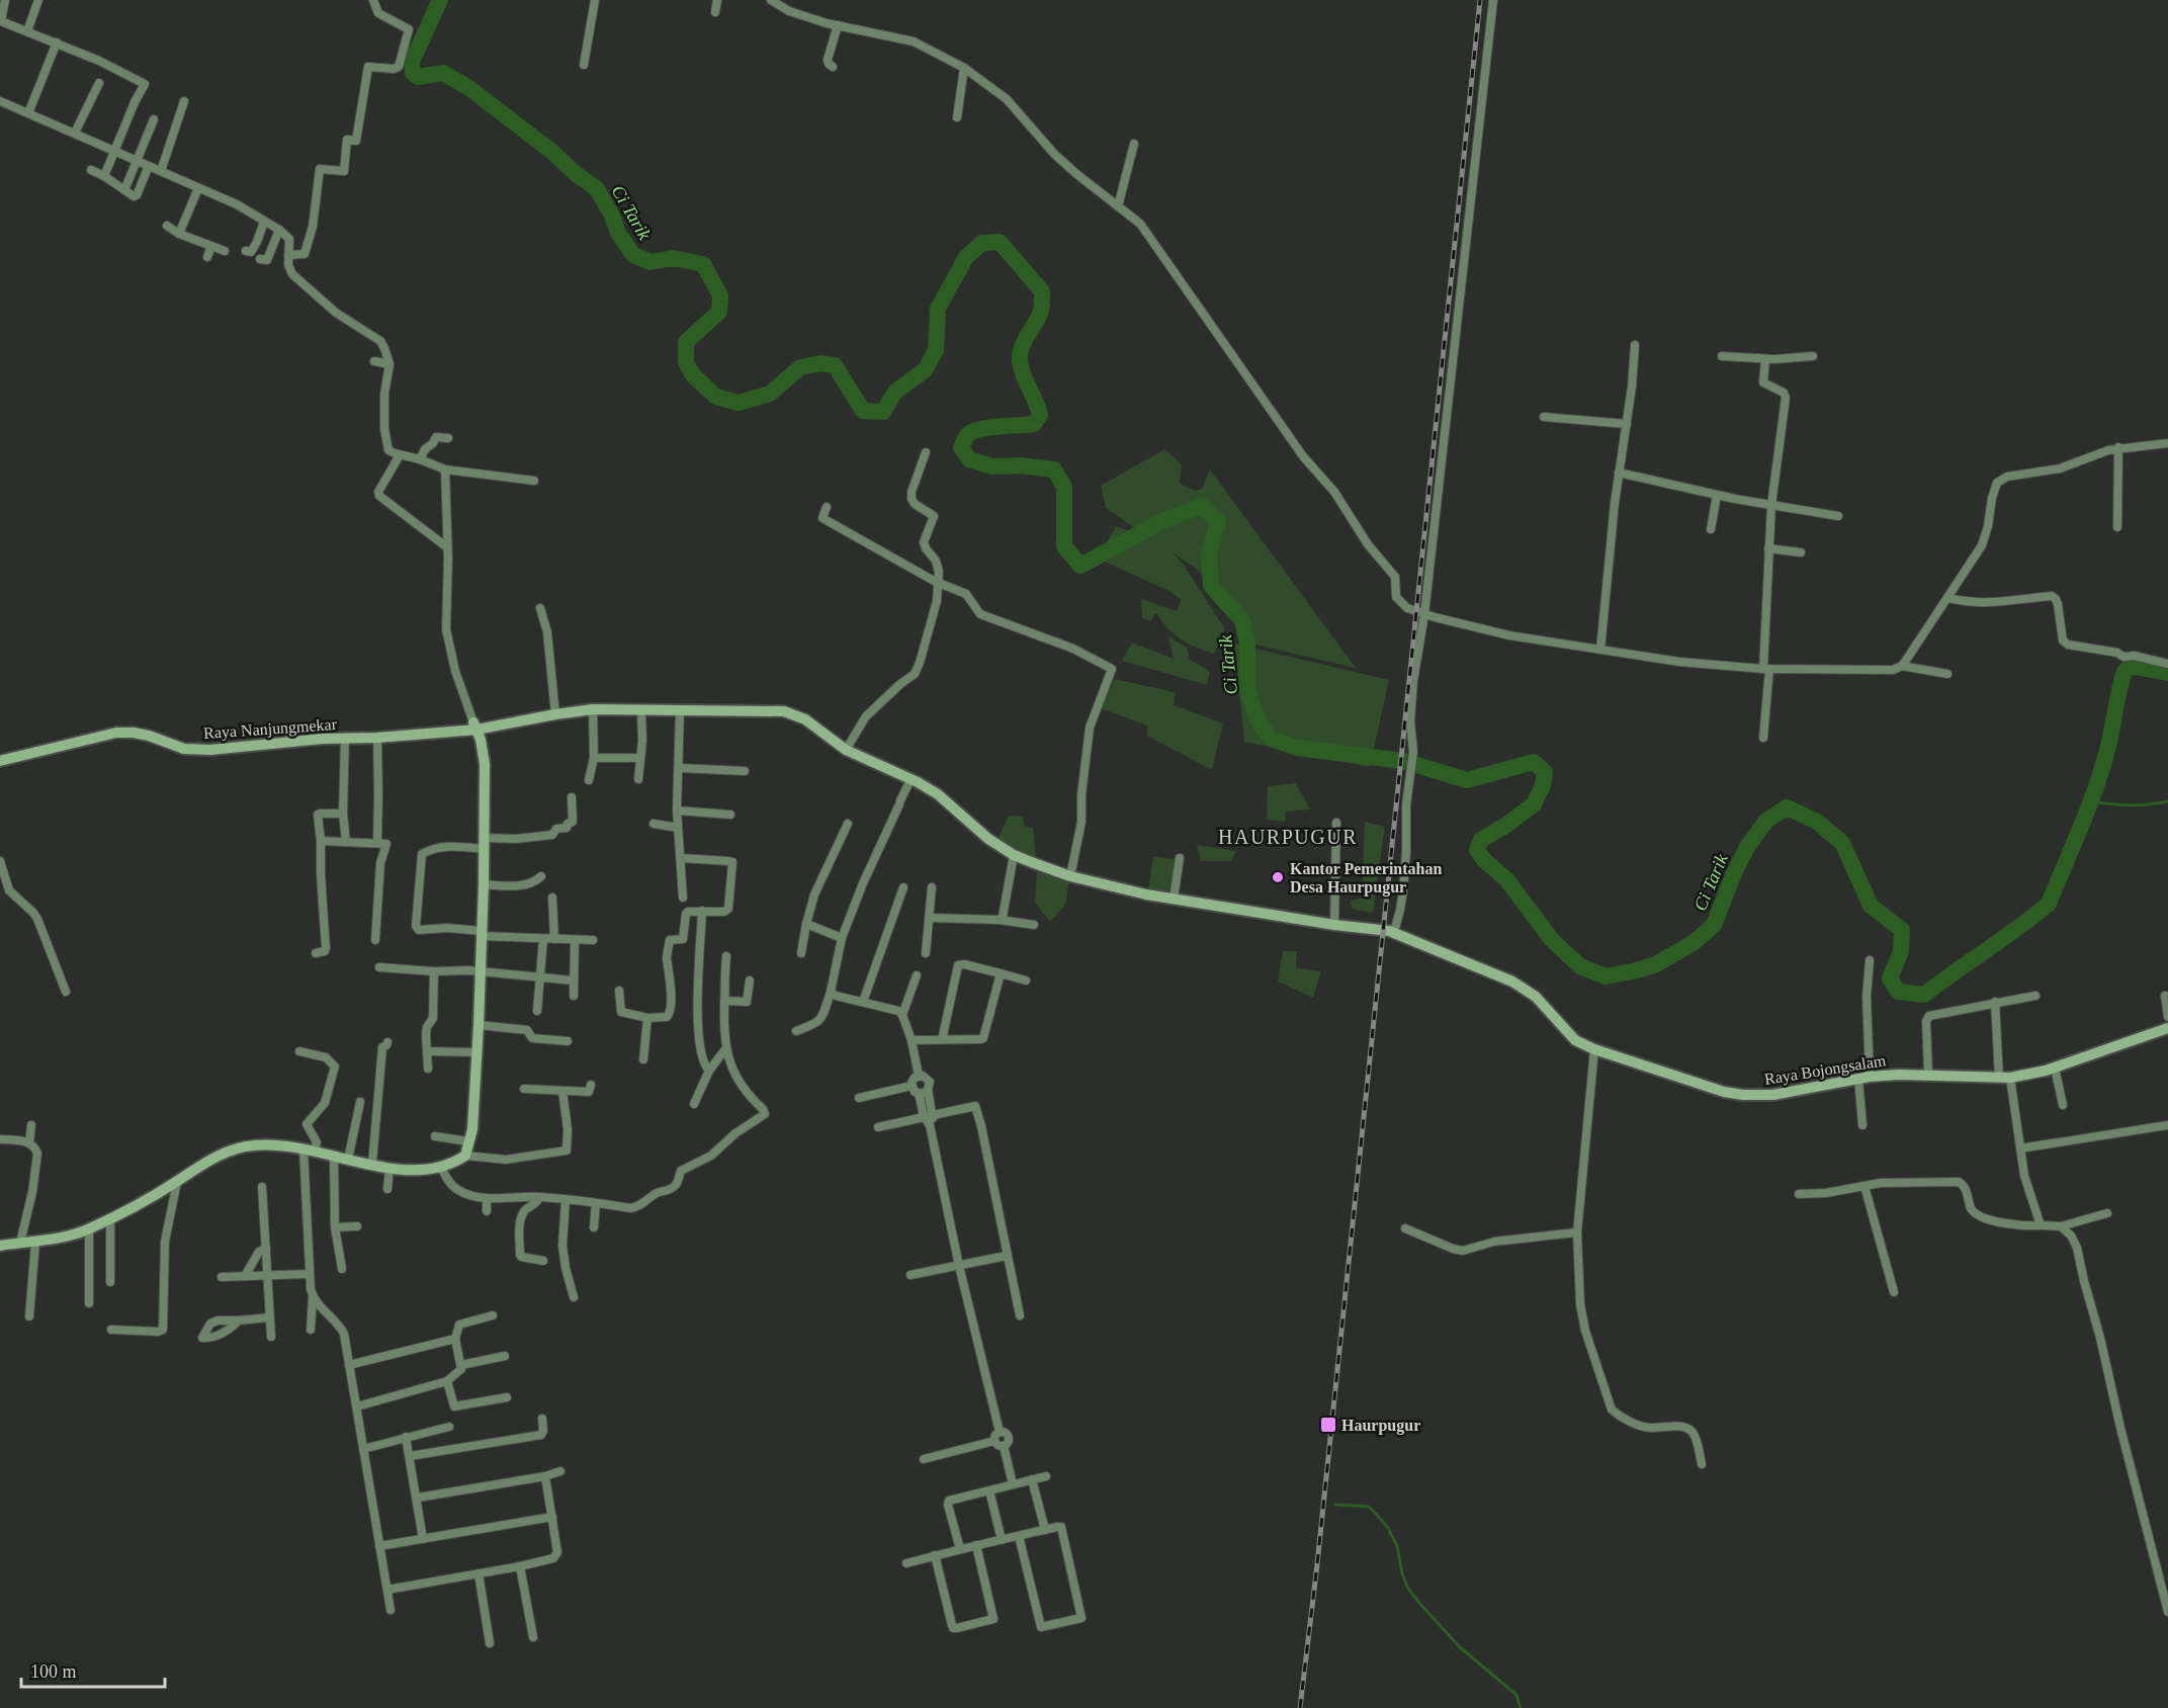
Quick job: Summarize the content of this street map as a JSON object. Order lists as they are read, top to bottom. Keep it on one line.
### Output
{"streets":{"main road":["Raya Nanjungmekar","Raya Bojongsalam"]},"districts":["HAURPUGUR"],"water":["Ci Tarik"],"places":{"other":["Kantor Pemerintahan Desa Haurpugur"],"transit":["Haurpugur"]},"scale_bar":"100 m"}
